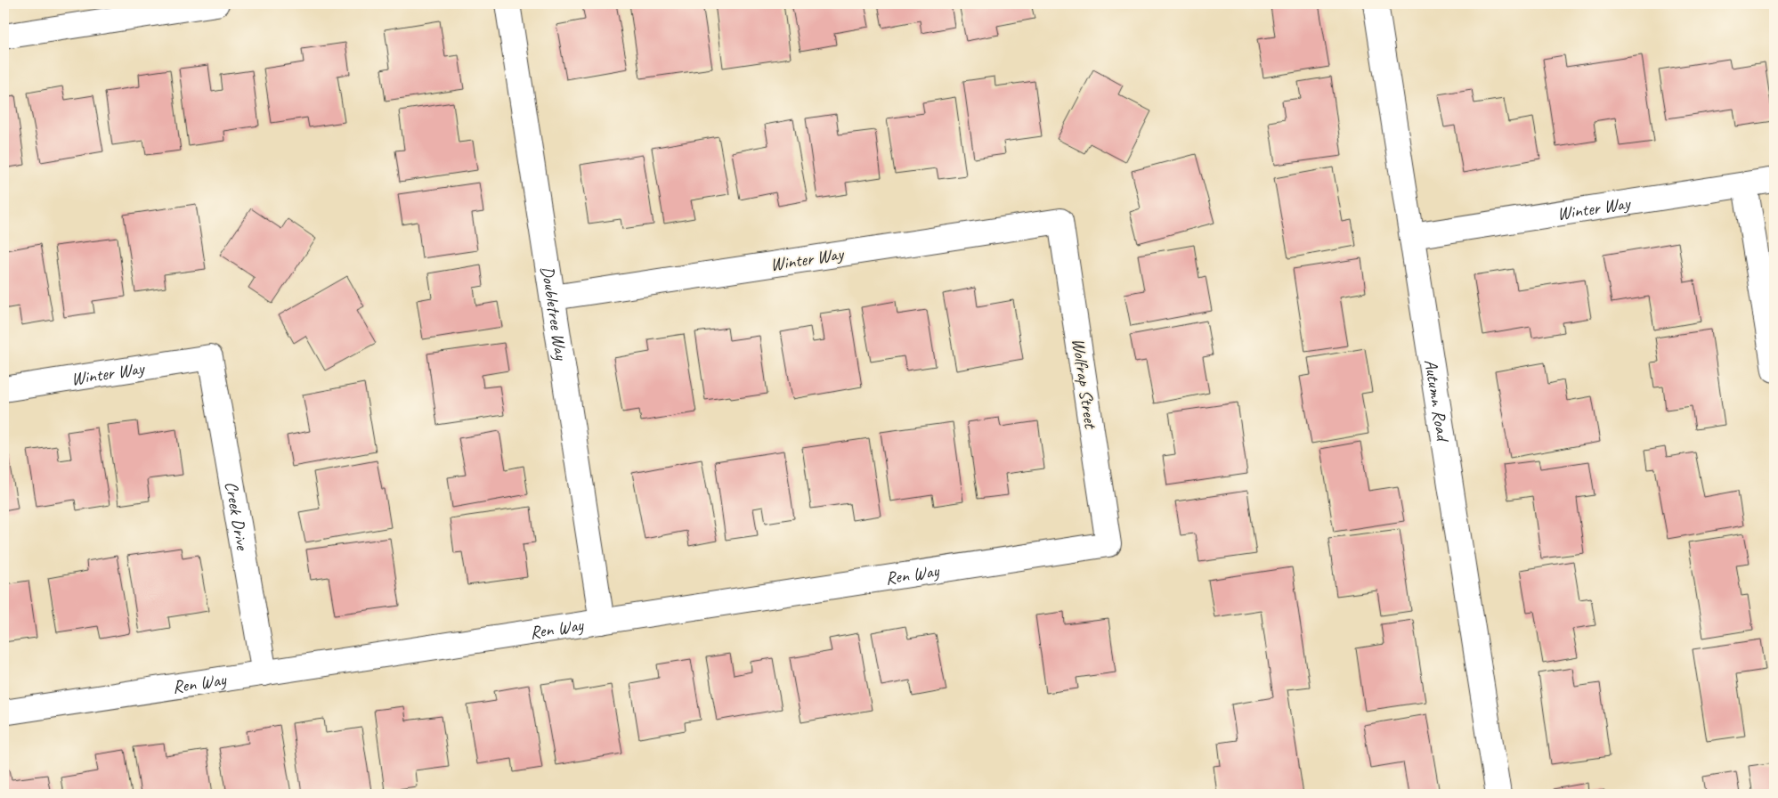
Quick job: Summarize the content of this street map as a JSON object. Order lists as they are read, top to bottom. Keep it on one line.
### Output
{"streets":{"street":["Winter Way","Doubletree Way","Wolfrap Street","Autumn Road","Creek Drive","Ren Way"]},"crossings":[["Winter Way","Doubletree Way"],["Winter Way","Wolfrap Street"],["Winter Way","Autumn Road"],["Winter Way","Creek Drive"],["Doubletree Way","Ren Way"],["Wolfrap Street","Ren Way"],["Creek Drive","Ren Way"]]}
